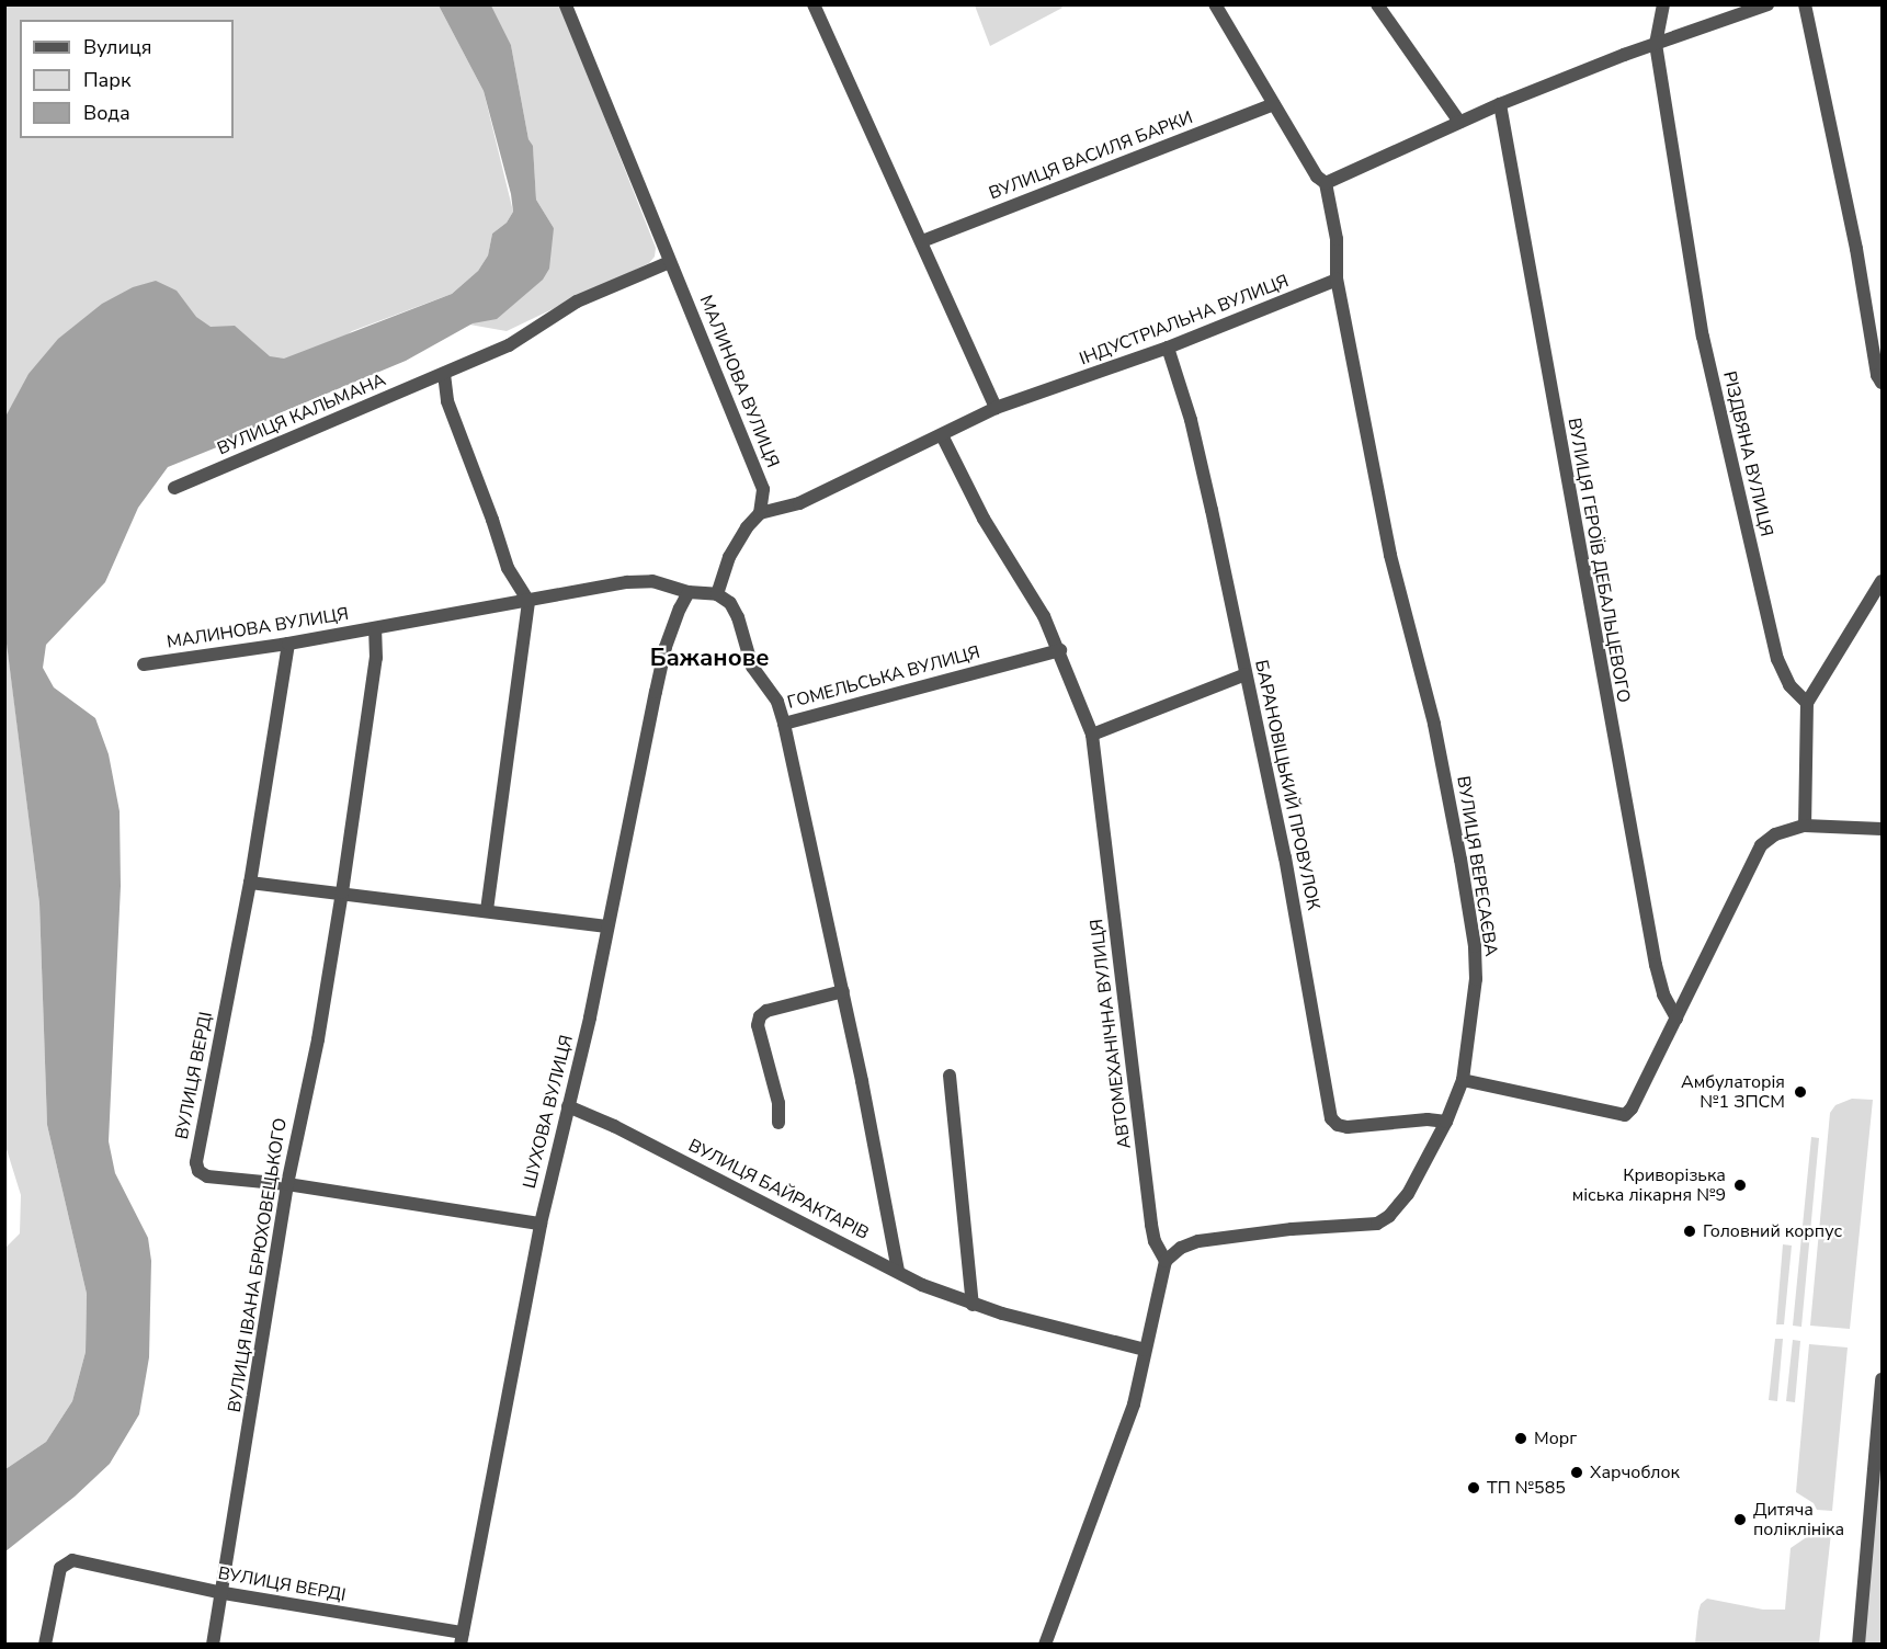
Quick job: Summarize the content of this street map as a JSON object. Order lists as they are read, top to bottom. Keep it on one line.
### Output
{"streets":{"street":["ВУЛИЦЯ ВАСИЛЯ БАРКИ","ІНДУСТРІАЛЬНА ВУЛИЦЯ","МАЛИНОВА ВУЛИЦЯ","ВУЛИЦЯ КАЛЬМАНА","РІЗДВЯНА ВУЛИЦЯ","ВУЛИЦЯ ГЕРОЇВ ДЕБАЛЬЦЕВОГО","ГОМЕЛЬСЬКА ВУЛИЦЯ","БАРАНОВІЦЬКИЙ ПРОВУЛОК","ВУЛИЦЯ ВЕРЕСАЄВА","АВТОМЕХАНІЧНА ВУЛИЦЯ","ВУЛИЦЯ ВЕРДІ","ШУХОВА ВУЛИЦЯ","ВУЛИЦЯ БАЙРАКТАРІВ","ВУЛИЦЯ ІВАНА БРЮХОВЕЦЬКОГО"]},"crossings":[["ІНДУСТРІАЛЬНА ВУЛИЦЯ","МАЛИНОВА ВУЛИЦЯ"],["ІНДУСТРІАЛЬНА ВУЛИЦЯ","БАРАНОВІЦЬКИЙ ПРОВУЛОК"],["ІНДУСТРІАЛЬНА ВУЛИЦЯ","ВУЛИЦЯ ВЕРЕСАЄВА"],["ІНДУСТРІАЛЬНА ВУЛИЦЯ","АВТОМЕХАНІЧНА ВУЛИЦЯ"],["МАЛИНОВА ВУЛИЦЯ","ВУЛИЦЯ КАЛЬМАНА"],["МАЛИНОВА ВУЛИЦЯ","ГОМЕЛЬСЬКА ВУЛИЦЯ"],["МАЛИНОВА ВУЛИЦЯ","ВУЛИЦЯ ВЕРДІ"],["МАЛИНОВА ВУЛИЦЯ","ШУХОВА ВУЛИЦЯ"],["МАЛИНОВА ВУЛИЦЯ","ВУЛИЦЯ ІВАНА БРЮХОВЕЦЬКОГО"],["ГОМЕЛЬСЬКА ВУЛИЦЯ","АВТОМЕХАНІЧНА ВУЛИЦЯ"],["БАРАНОВІЦЬКИЙ ПРОВУЛОК","ВУЛИЦЯ ВЕРЕСАЄВА"],["ВУЛИЦЯ ВЕРЕСАЄВА","АВТОМЕХАНІЧНА ВУЛИЦЯ"],["ВУЛИЦЯ ВЕРДІ","ШУХОВА ВУЛИЦЯ"],["ВУЛИЦЯ ВЕРДІ","ВУЛИЦЯ ІВАНА БРЮХОВЕЦЬКОГО"],["ШУХОВА ВУЛИЦЯ","ВУЛИЦЯ БАЙРАКТАРІВ"]],"districts":["Бажанове"],"places":["Амбулаторія №1 ЗПСМ","Криворізька міська лікарня №9","Головний корпус","Морг","Харчоблок","ТП №585","Дитяча поліклініка"],"legend":["Вулиця","Парк","Вода"]}
